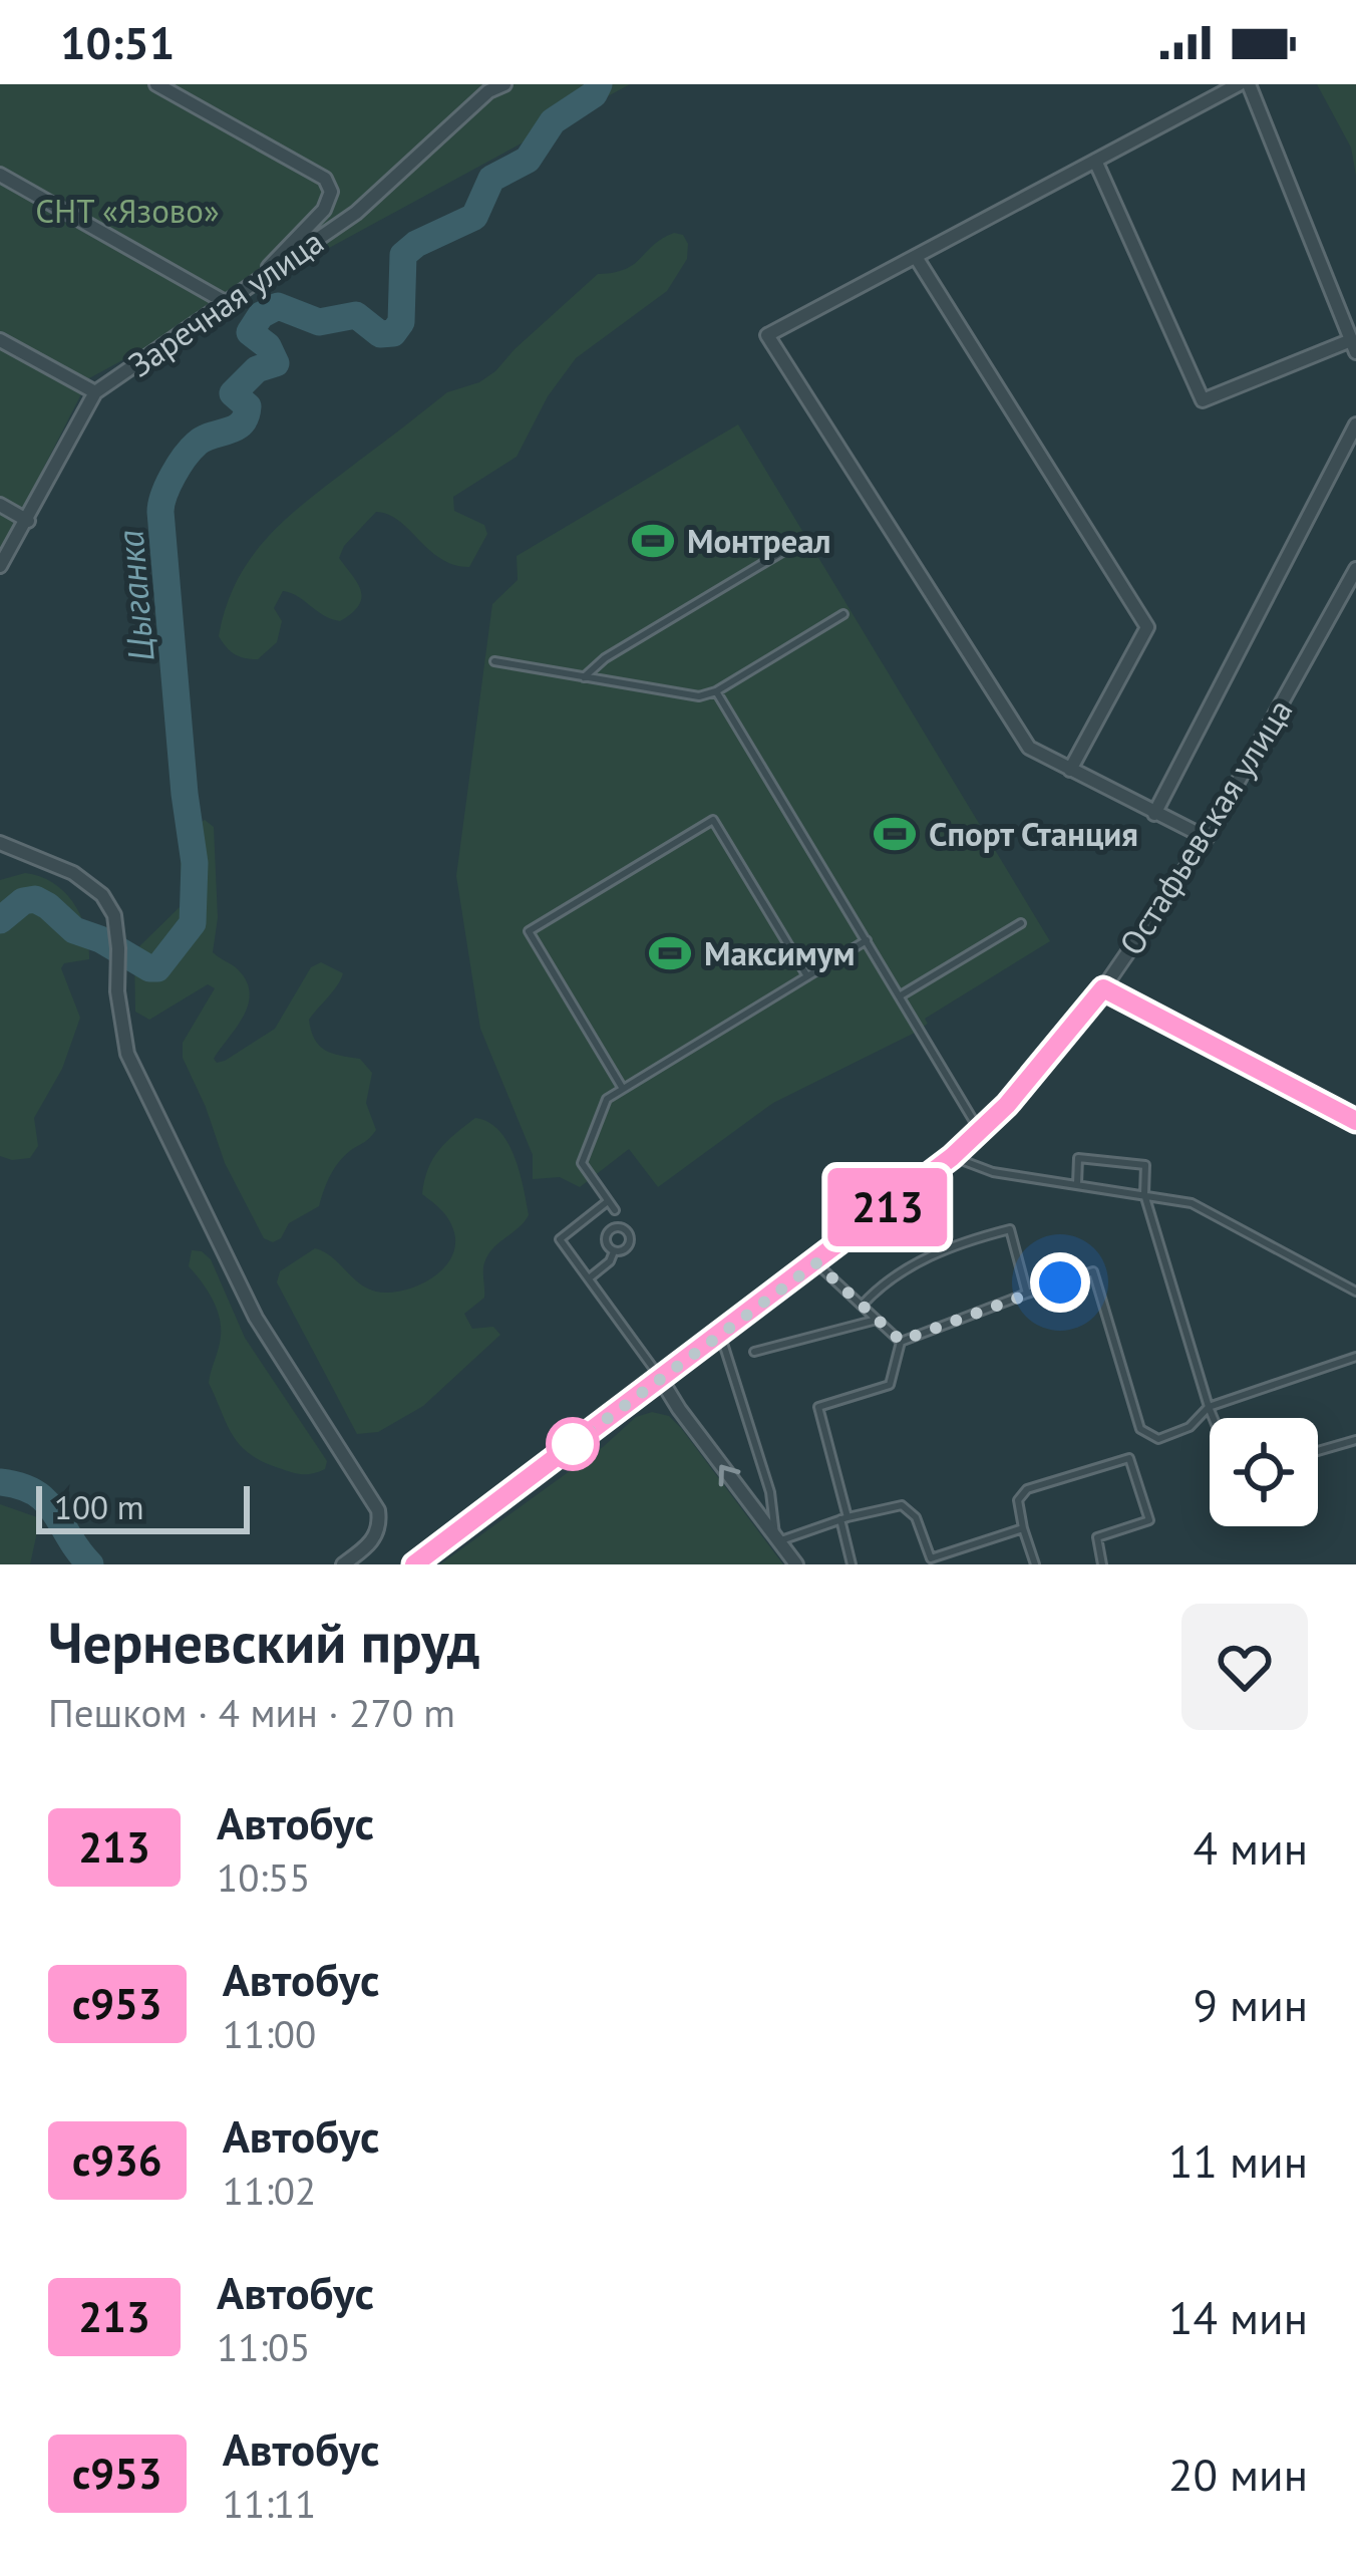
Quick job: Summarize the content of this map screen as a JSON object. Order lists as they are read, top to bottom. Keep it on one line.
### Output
{"streets":{"street":["Заречная улица","Остафьевская улица"]},"water":["Цыганка"],"parks":["СНТ «Язово»"],"places":{"sports":["Монтреал","Спорт Станция","Максимум"]},"lines":["bus line 213"],"scale_bar":"100 m","page":{"status":"10:51","on_map":"213","scale":"100 m","heading":["Черневский пруд","Пешком · 4 мин · 270 m"],"list":[{"mark":"213","name":"Автобус","note":"10:55","value":"4 мин"},{"mark":"с953","name":"Автобус","note":"11:00","value":"9 мин"},{"mark":"с936","name":"Автобус","note":"11:02","value":"11 мин"},{"mark":"213","name":"Автобус","note":"11:05","value":"14 мин"},{"mark":"с953","name":"Автобус","note":"11:11","value":"20 мин"}]}}
